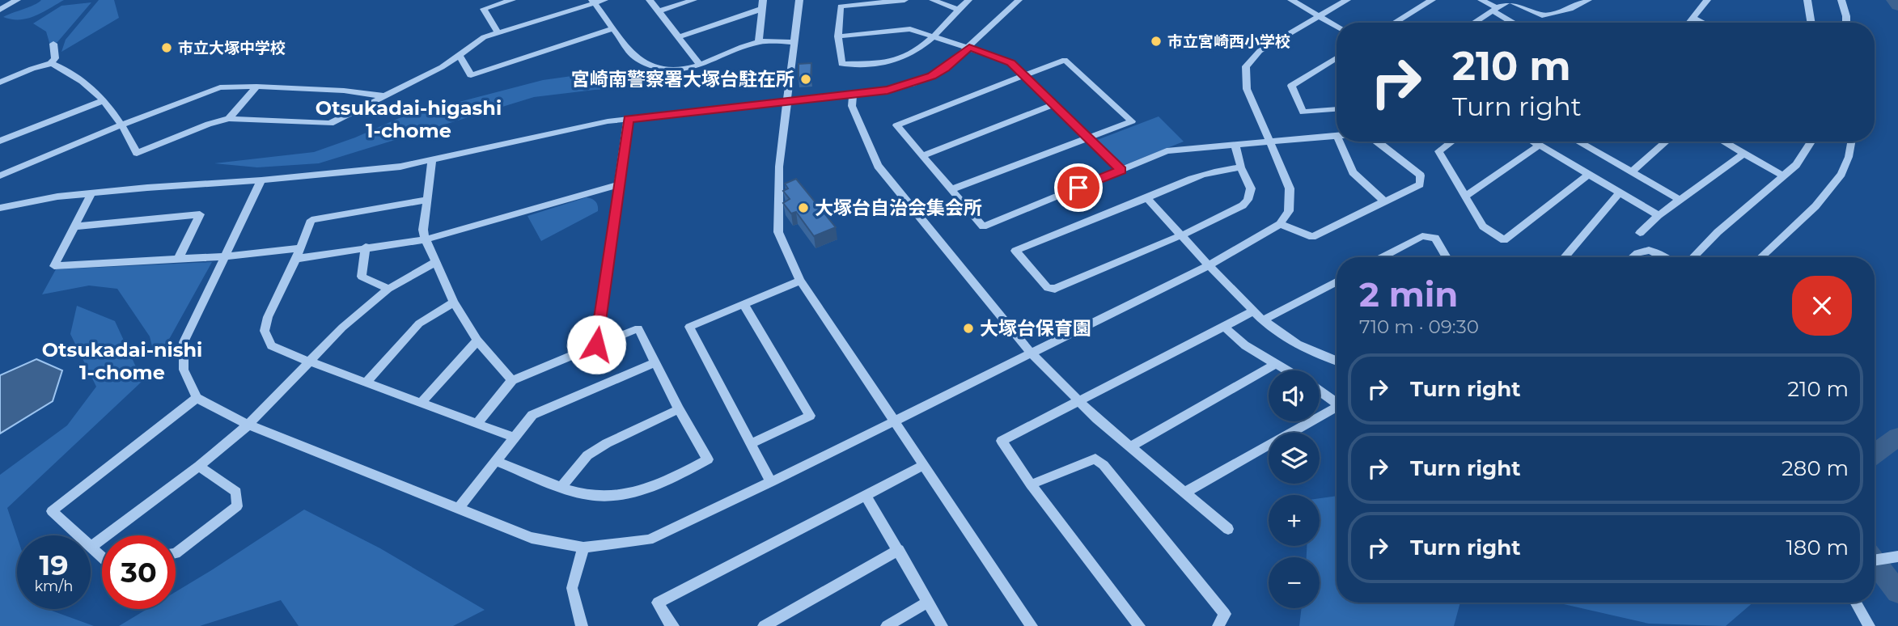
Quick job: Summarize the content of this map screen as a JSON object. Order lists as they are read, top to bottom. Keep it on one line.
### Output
{"districts":["Otsukadai-higashi 1-chome","Otsukadai-nishi 1-chome"],"places":["市立宮崎西小学校","市立大塚中学校","宮崎南警察署大塚台駐在所","大塚台自治会集会所","大塚台保育園"],"page":{"turn":["210 m","Turn right"],"heading":["2 min","710 m · 09:30"],"list":[{"name":"Turn right","value":"210 m"},{"name":"Turn right","value":"280 m"},{"name":"Turn right","value":"180 m"}],"map_buttons":["+","−"],"speed":"19 km/h","limit":"30"}}
